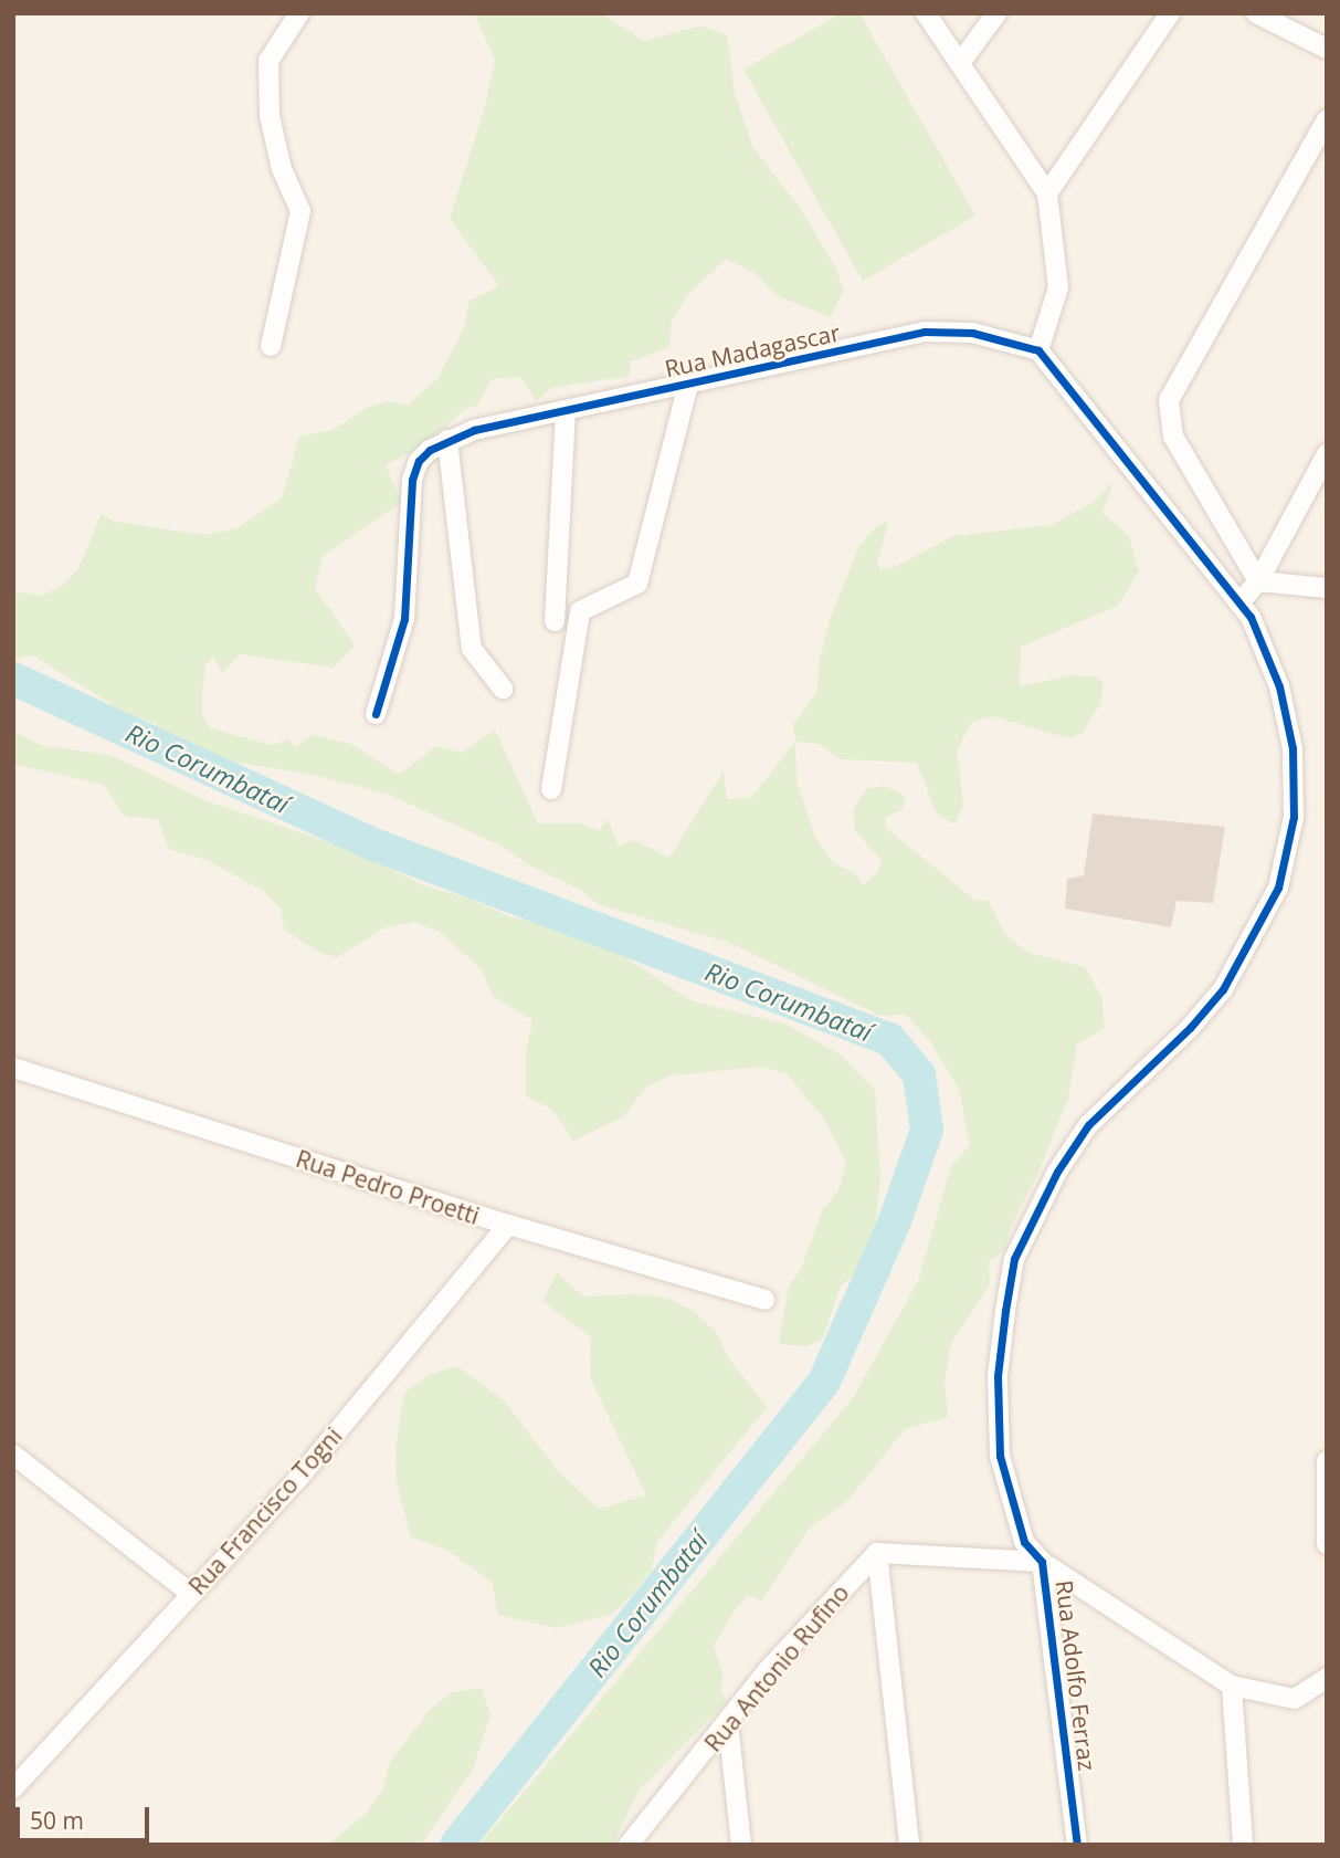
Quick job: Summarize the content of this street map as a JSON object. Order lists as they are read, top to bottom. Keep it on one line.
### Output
{"streets":{"street":["Rua Madagascar","Rua Pedro Proetti","Rua Francisco Togni","Rua Antonio Rufino","Rua Adolfo Ferraz"]},"crossings":[["Rua Pedro Proetti","Rua Francisco Togni"]],"water":["Rio Corumbataí"],"scale_bar":"50 m"}
